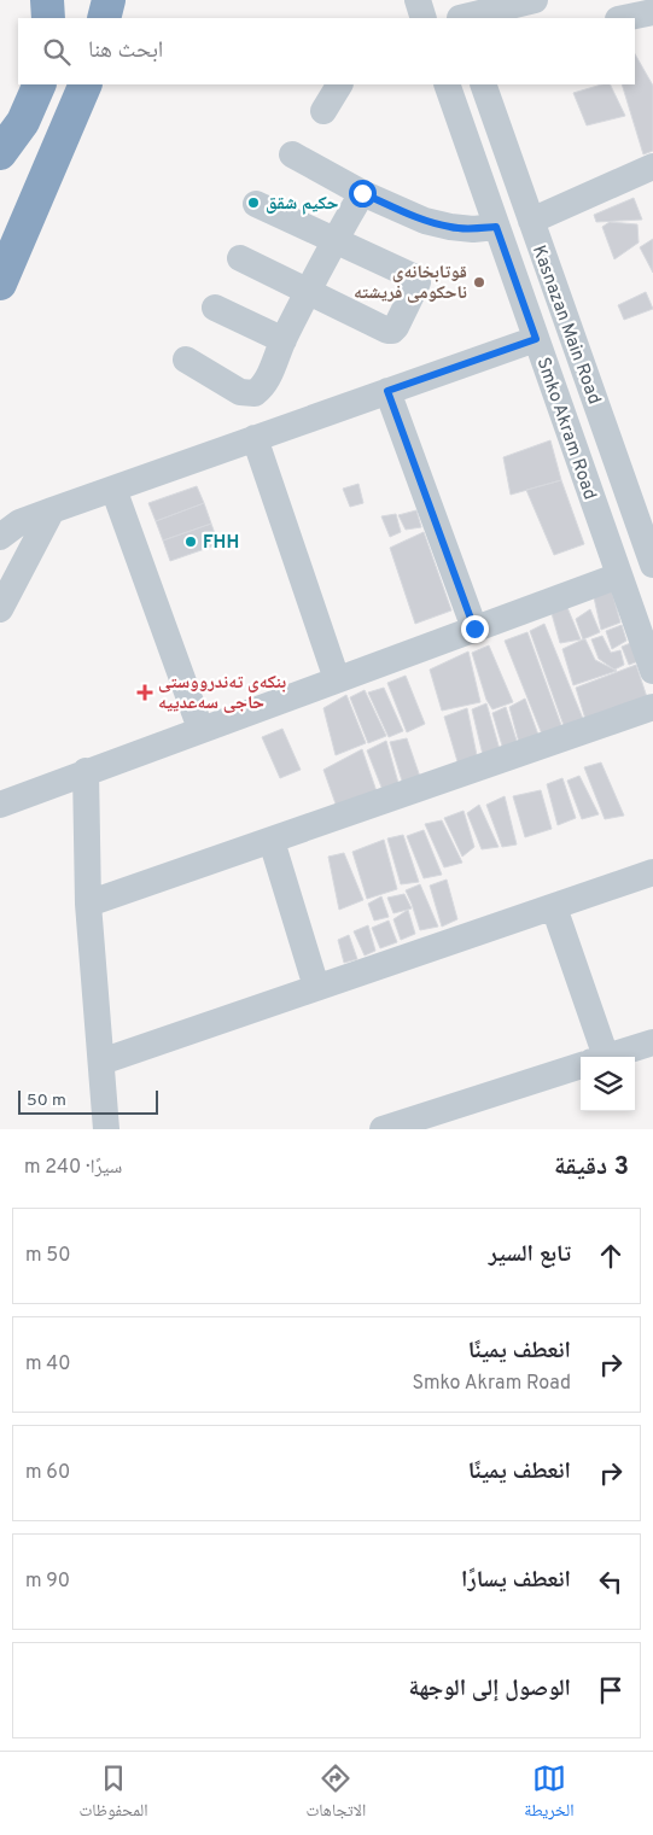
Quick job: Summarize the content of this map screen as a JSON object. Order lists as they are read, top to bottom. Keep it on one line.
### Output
{"streets":{"street":["Kasnazan Main Road","Smko Akram Road"]},"places":{"other":["حكيم شقق","قوتابخانەی ناحکومی فریشتە","FHH"],"health":["بنکەی تەندرووستی حاجی سەعدییە"]},"scale_bar":"50 m","page":{"search":"ابحث هنا","scale":"50 m","heading":["3 دقيقة","سيرًا · 240 m"],"list":[["تابع السير","50 m"],["انعطف يمينًا","Smko Akram Road","40 m"],["انعطف يمينًا","60 m"],["انعطف يسارًا","90 m"],"الوصول إلى الوجهة"],"nav":["الخريطة","الاتجاهات","المحفوظات"]}}
